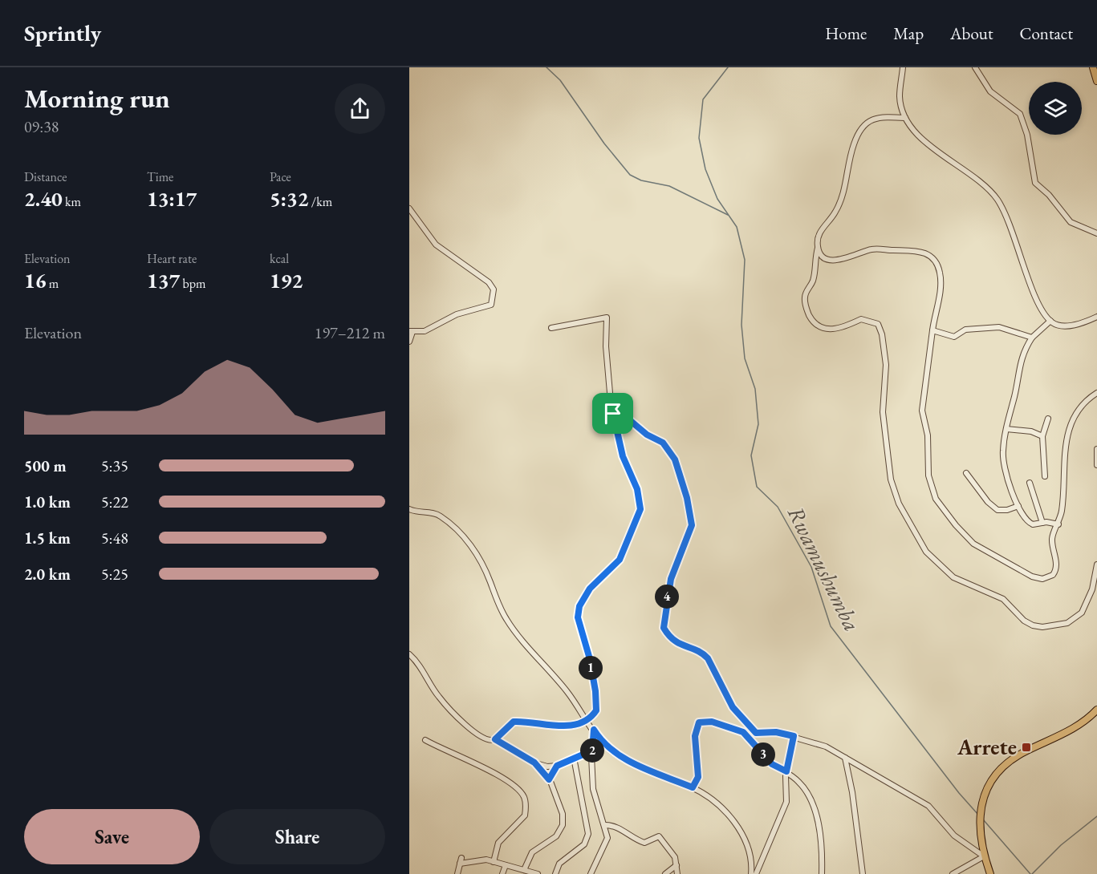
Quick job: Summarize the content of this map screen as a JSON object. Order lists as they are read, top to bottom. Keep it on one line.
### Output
{"water":["Rwamushumba"],"places":{"transit":["Arrete"]},"page":{"header":"Sprintly","nav":["Home","Map","About","Contact"],"heading":["Morning run","09:38"],"stats":[["Distance","2.40 km"],["Time","13:17"],["Pace","5:32 /km"],["Elevation","16 m"],["Heart rate","137 bpm"],["kcal","192"]],"chart":["Elevation","197–212 m"],"list":[{"name":"500 m","note":"5:35"},{"name":"1.0 km","note":"5:22"},{"name":"1.5 km","note":"5:48"},{"name":"2.0 km","note":"5:25"}],"pins":["4","1","2","3"],"buttons":["Save","Share"]}}
